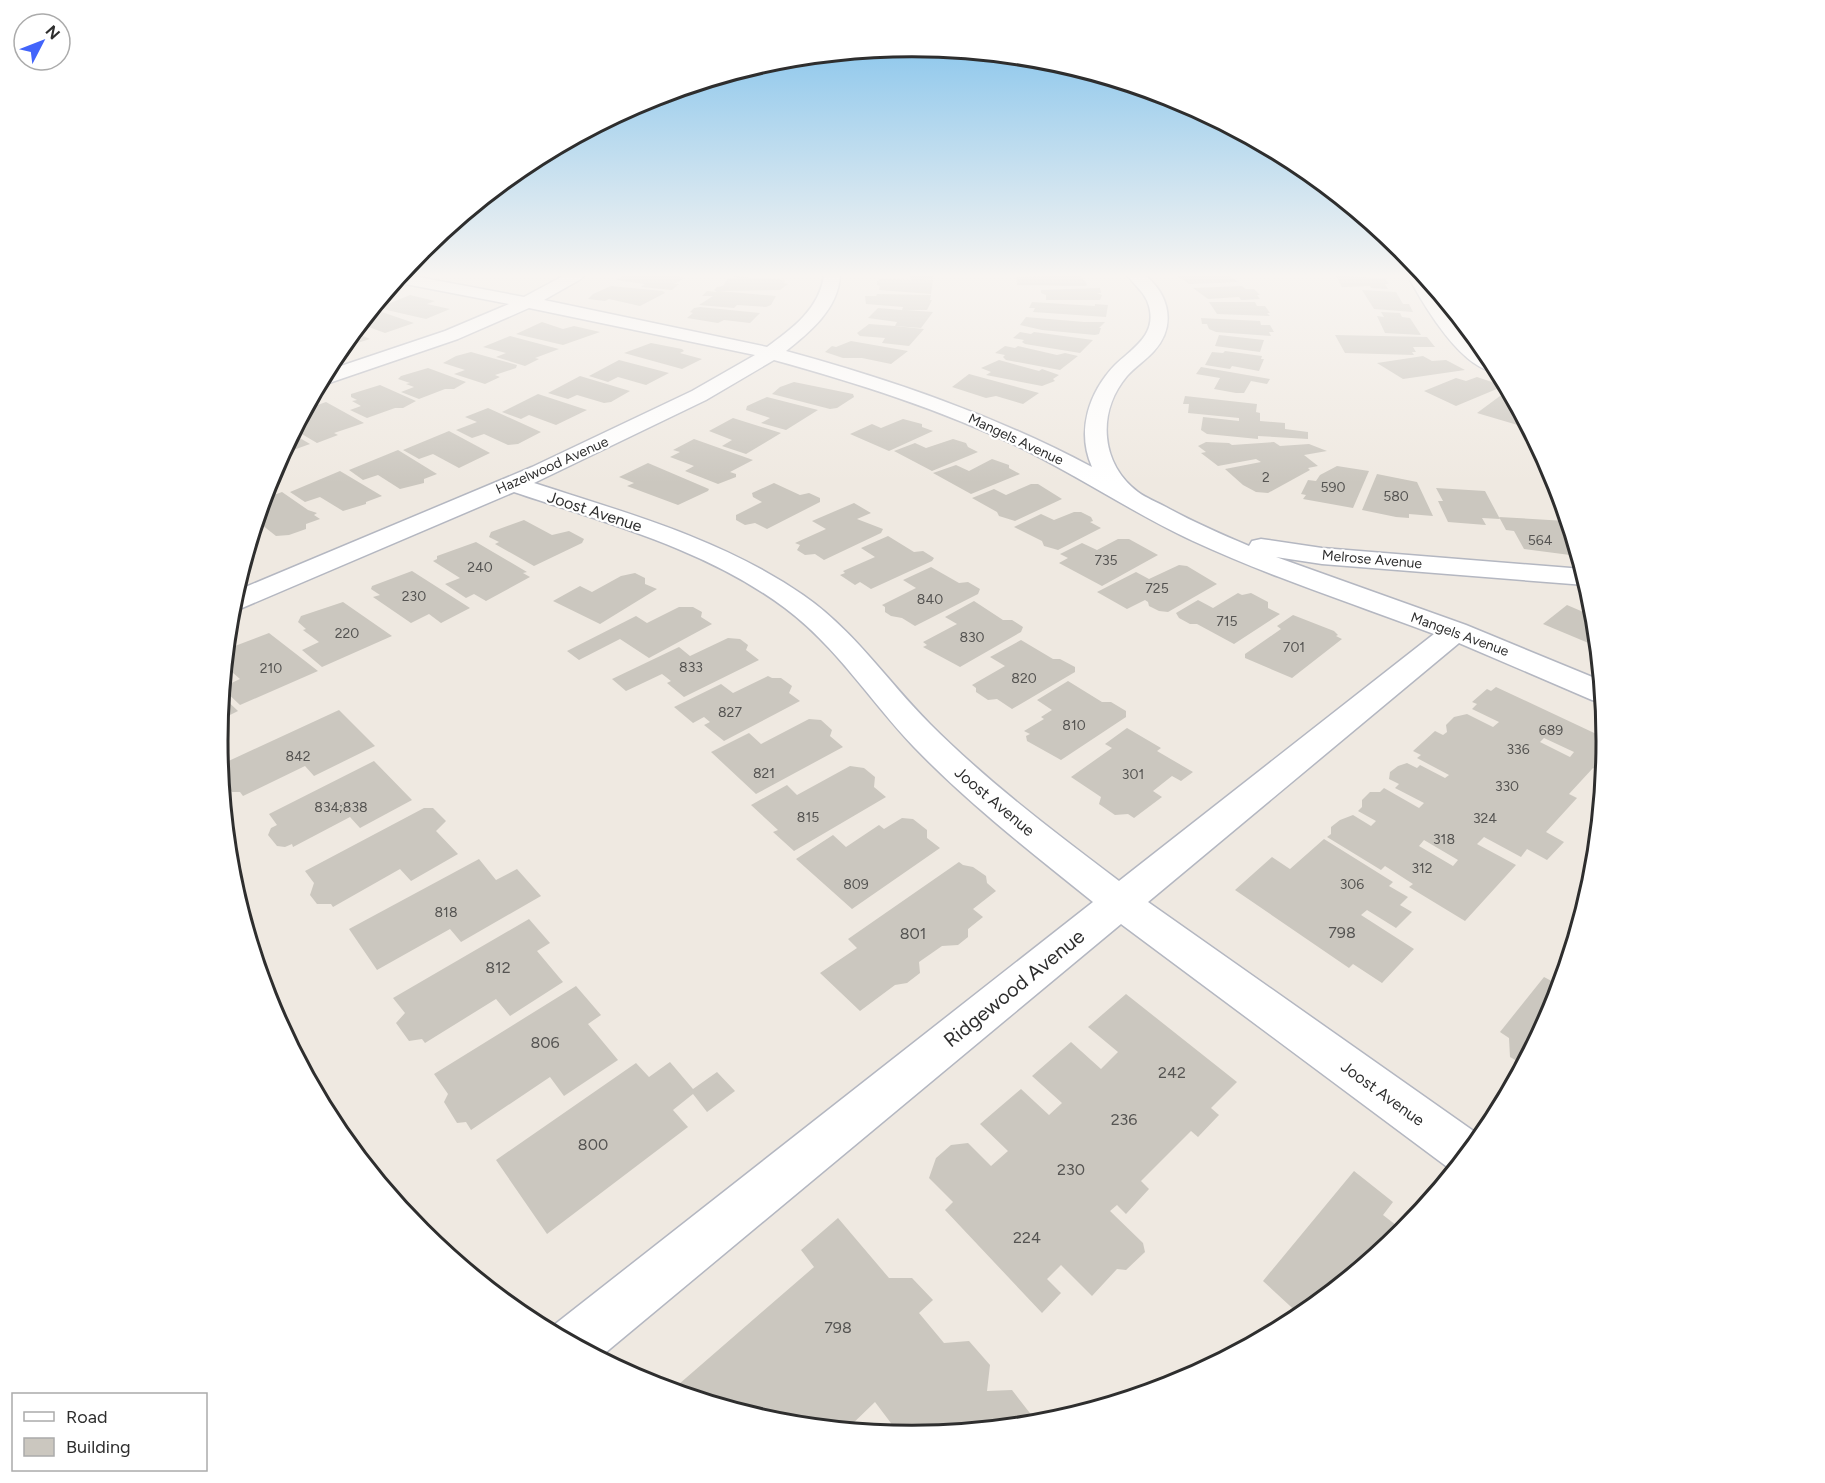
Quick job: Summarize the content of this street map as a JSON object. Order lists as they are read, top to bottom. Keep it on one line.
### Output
{"streets":{"street":["Mangels Avenue","Hazelwood Avenue","Joost Avenue","Melrose Avenue","Ridgewood Avenue"]},"crossings":[["Mangels Avenue","Hazelwood Avenue"],["Mangels Avenue","Melrose Avenue"],["Mangels Avenue","Ridgewood Avenue"],["Hazelwood Avenue","Joost Avenue"],["Joost Avenue","Ridgewood Avenue"]],"house_numbers":["2","590","580","564","735","240","725","230","840","715","220","830","701","833","210","820","827","810","689","336","842","821","301","330","834;838","815","324","318","312","809","306","818","798","801","812","806","242","236","800","230","224","798"],"legend":["Road","Building"],"north":"top right"}
